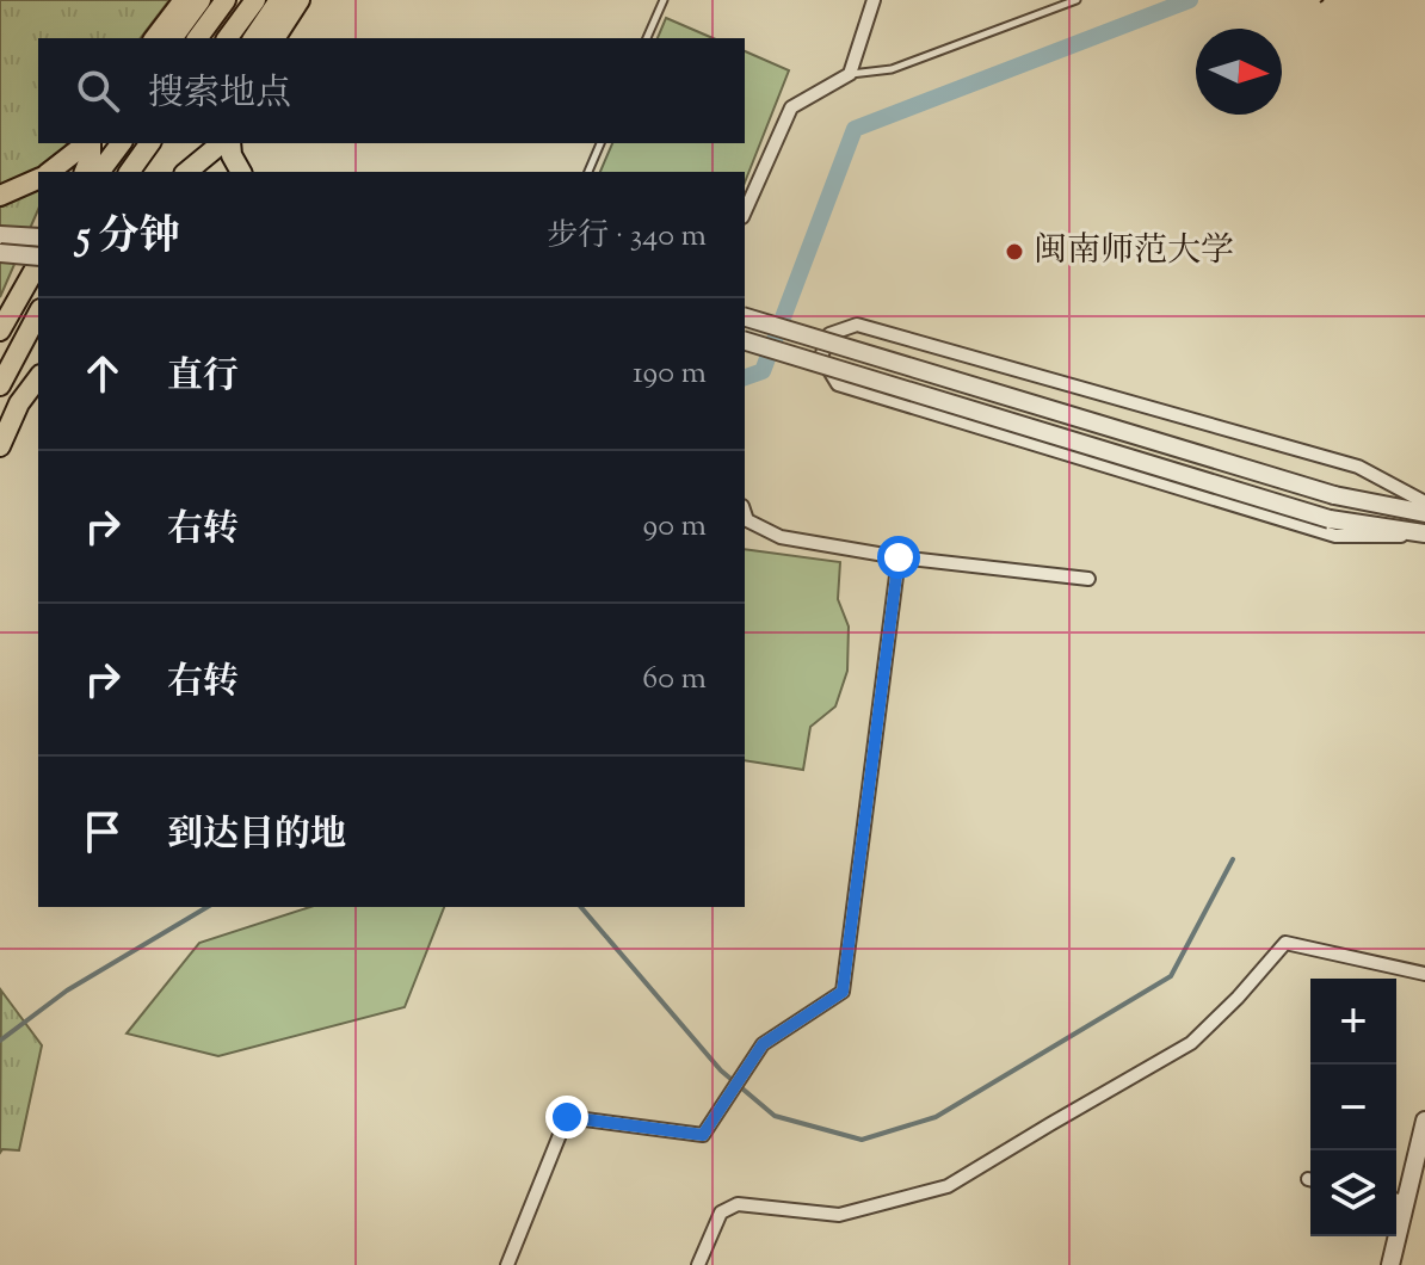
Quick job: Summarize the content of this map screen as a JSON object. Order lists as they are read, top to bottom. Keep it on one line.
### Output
{"places":["闽南师范大学"],"north":"right","page":{"search":"搜索地点","heading":["5 分钟","步行 · 340 m"],"list":[["直行","190 m"],["右转","90 m"],["右转","60 m"],"到达目的地"],"map_buttons":["+","−"]}}
